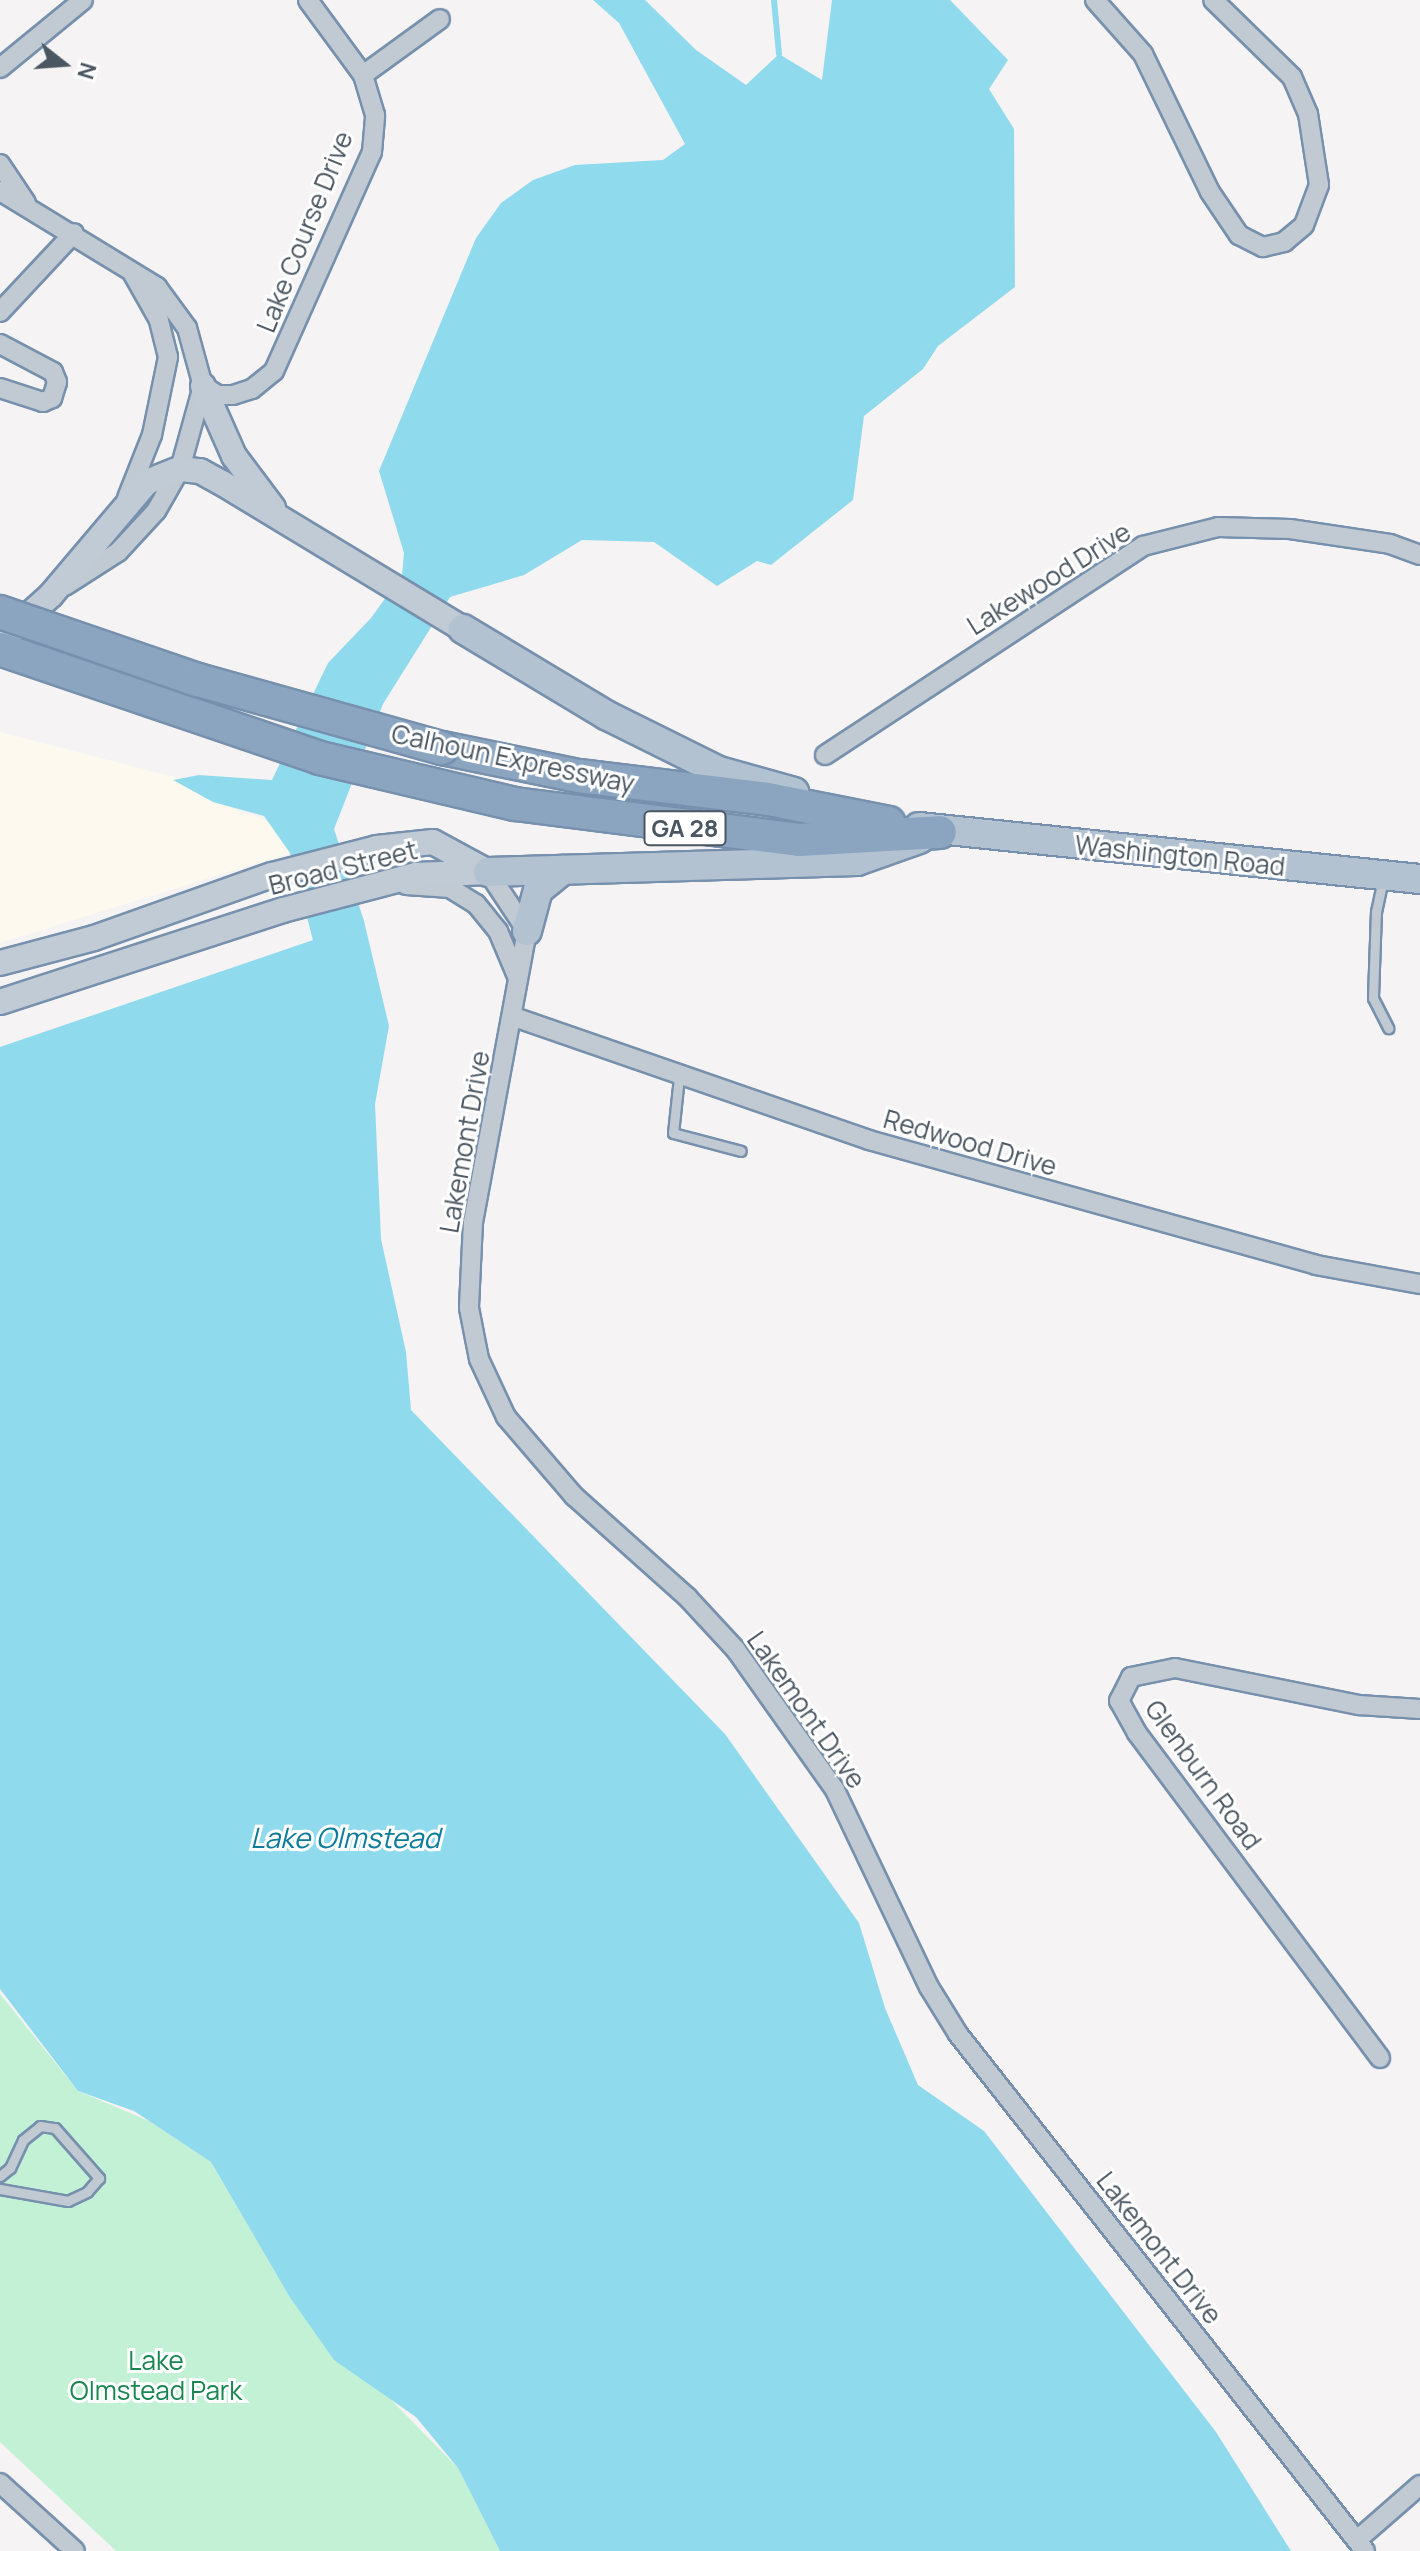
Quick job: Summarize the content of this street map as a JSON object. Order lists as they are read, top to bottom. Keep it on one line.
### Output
{"streets":{"highway":["Calhoun Expressway","GA 28"],"main road":["Washington Road","Broad Street"],"street":["Lake Course Drive","Lakewood Drive","Lakemont Drive","Redwood Drive","Glenburn Road"]},"crossings":[["Calhoun Expressway","Washington Road"],["Broad Street","Lakemont Drive"],["Lakemont Drive","Redwood Drive"]],"water":["Lake Olmstead"],"parks":["Lake Olmstead Park"],"north":"right"}
